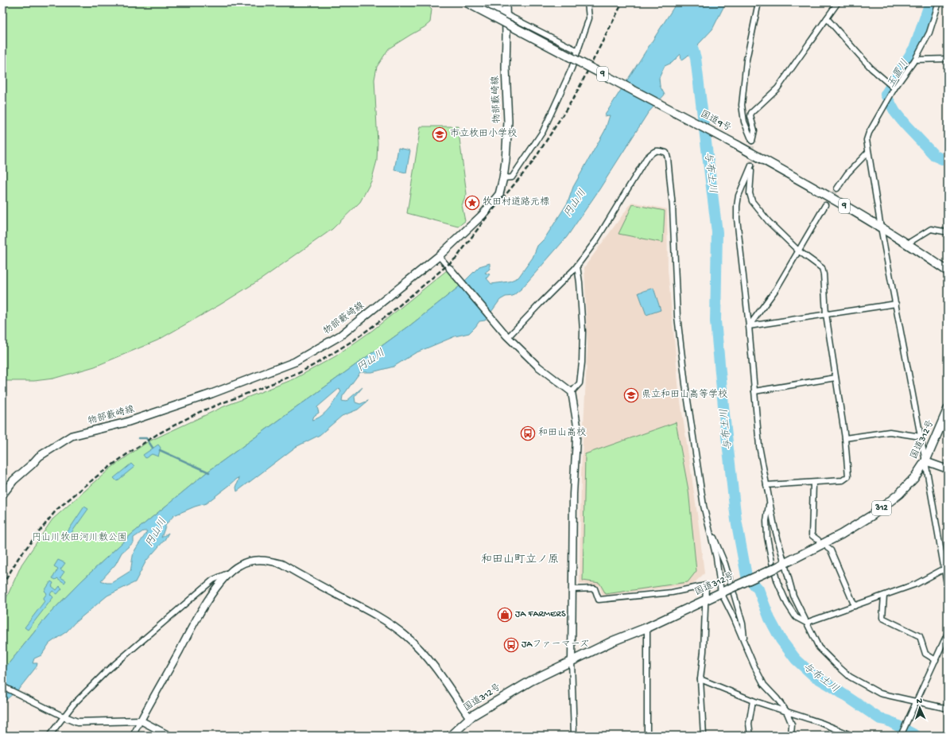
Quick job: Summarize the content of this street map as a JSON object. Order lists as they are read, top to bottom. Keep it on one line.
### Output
{"streets":{"highway":["9","国道9号","国道312号","312"],"main road":["物部藪崎線"]},"districts":["和田山町立ノ原"],"water":["玉置川","与布土川","円山川"],"parks":["円山川牧田河川敷公園"],"places":{"school or university":["市立枚田小学校","県立和田山高等学校"],"place":["牧田村道路元標"],"bus stop":["和田山高校","JAファーマーズ"],"shop":["JA FARMERS"]},"north":"top"}
